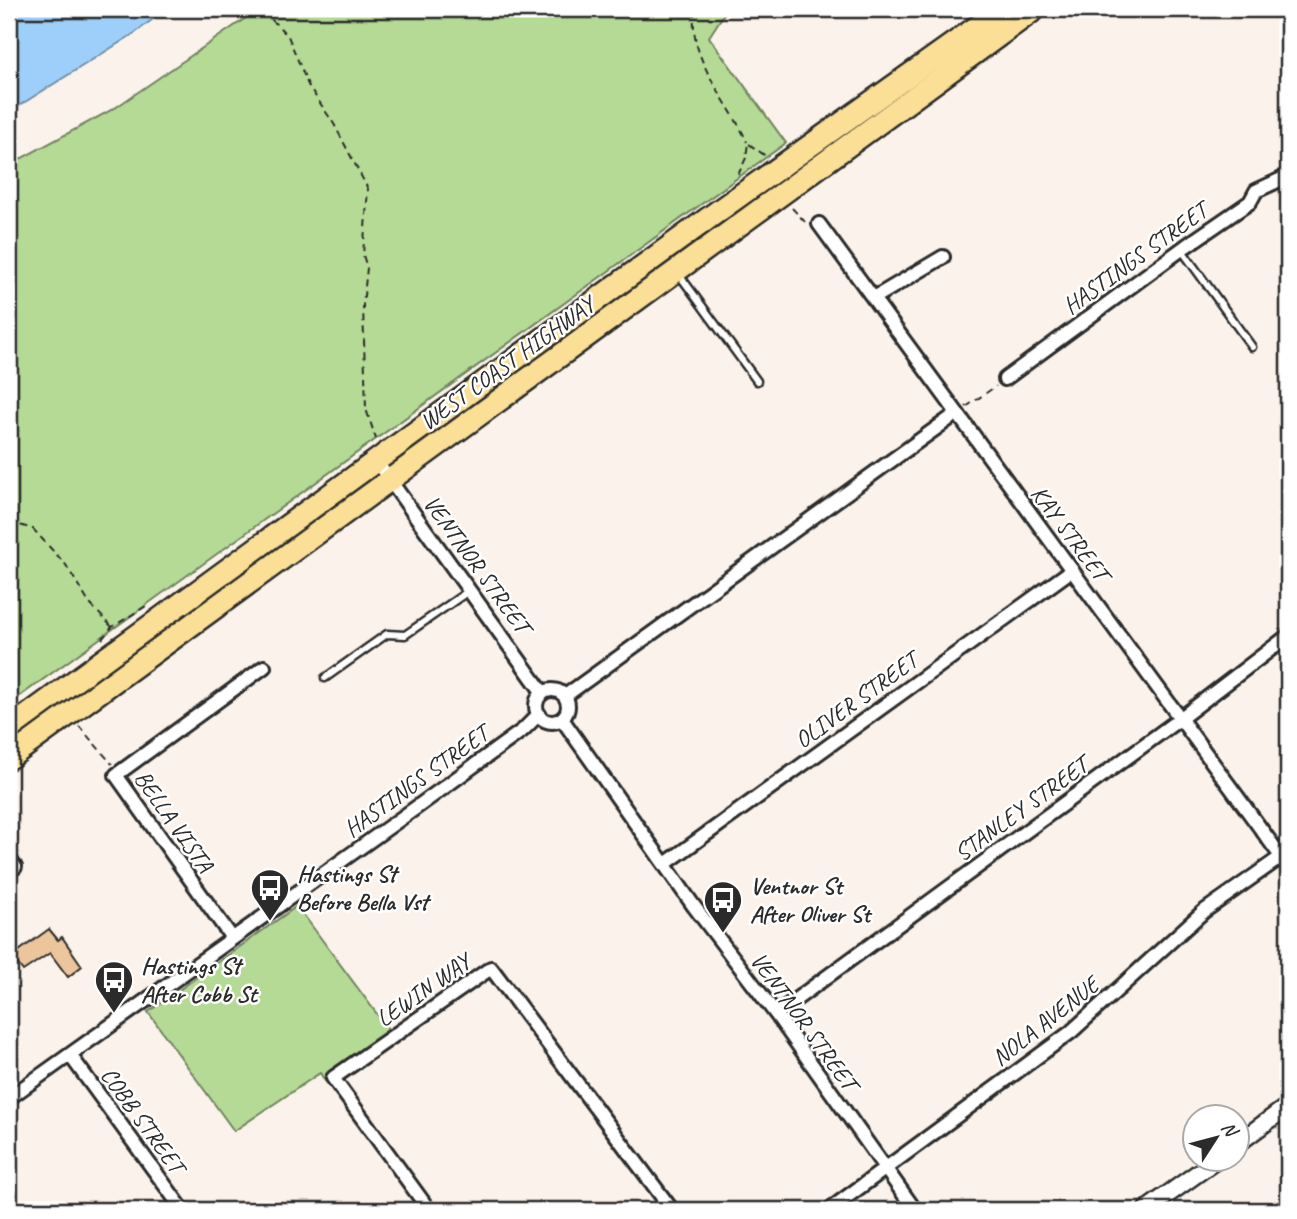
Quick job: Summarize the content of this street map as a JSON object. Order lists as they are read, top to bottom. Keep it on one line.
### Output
{"streets":{"highway":["WEST COAST HIGHWAY"],"street":["HASTINGS STREET","KAY STREET","VENTNOR STREET","OLIVER STREET","STANLEY STREET","BELLA VISTA","LEWIN WAY","NOLA AVENUE","COBB STREET"]},"crossings":[["HASTINGS STREET","VENTNOR STREET"],["HASTINGS STREET","BELLA VISTA"],["HASTINGS STREET","COBB STREET"],["WEST COAST HIGHWAY","VENTNOR STREET"],["KAY STREET","OLIVER STREET"],["KAY STREET","STANLEY STREET"],["KAY STREET","NOLA AVENUE"],["VENTNOR STREET","OLIVER STREET"],["VENTNOR STREET","STANLEY STREET"],["VENTNOR STREET","NOLA AVENUE"]],"places":{"bus stop":["Hastings St Before Bella Vst","Ventnor St After Oliver St","Hastings St After Cobb St"]},"north":"top right"}
